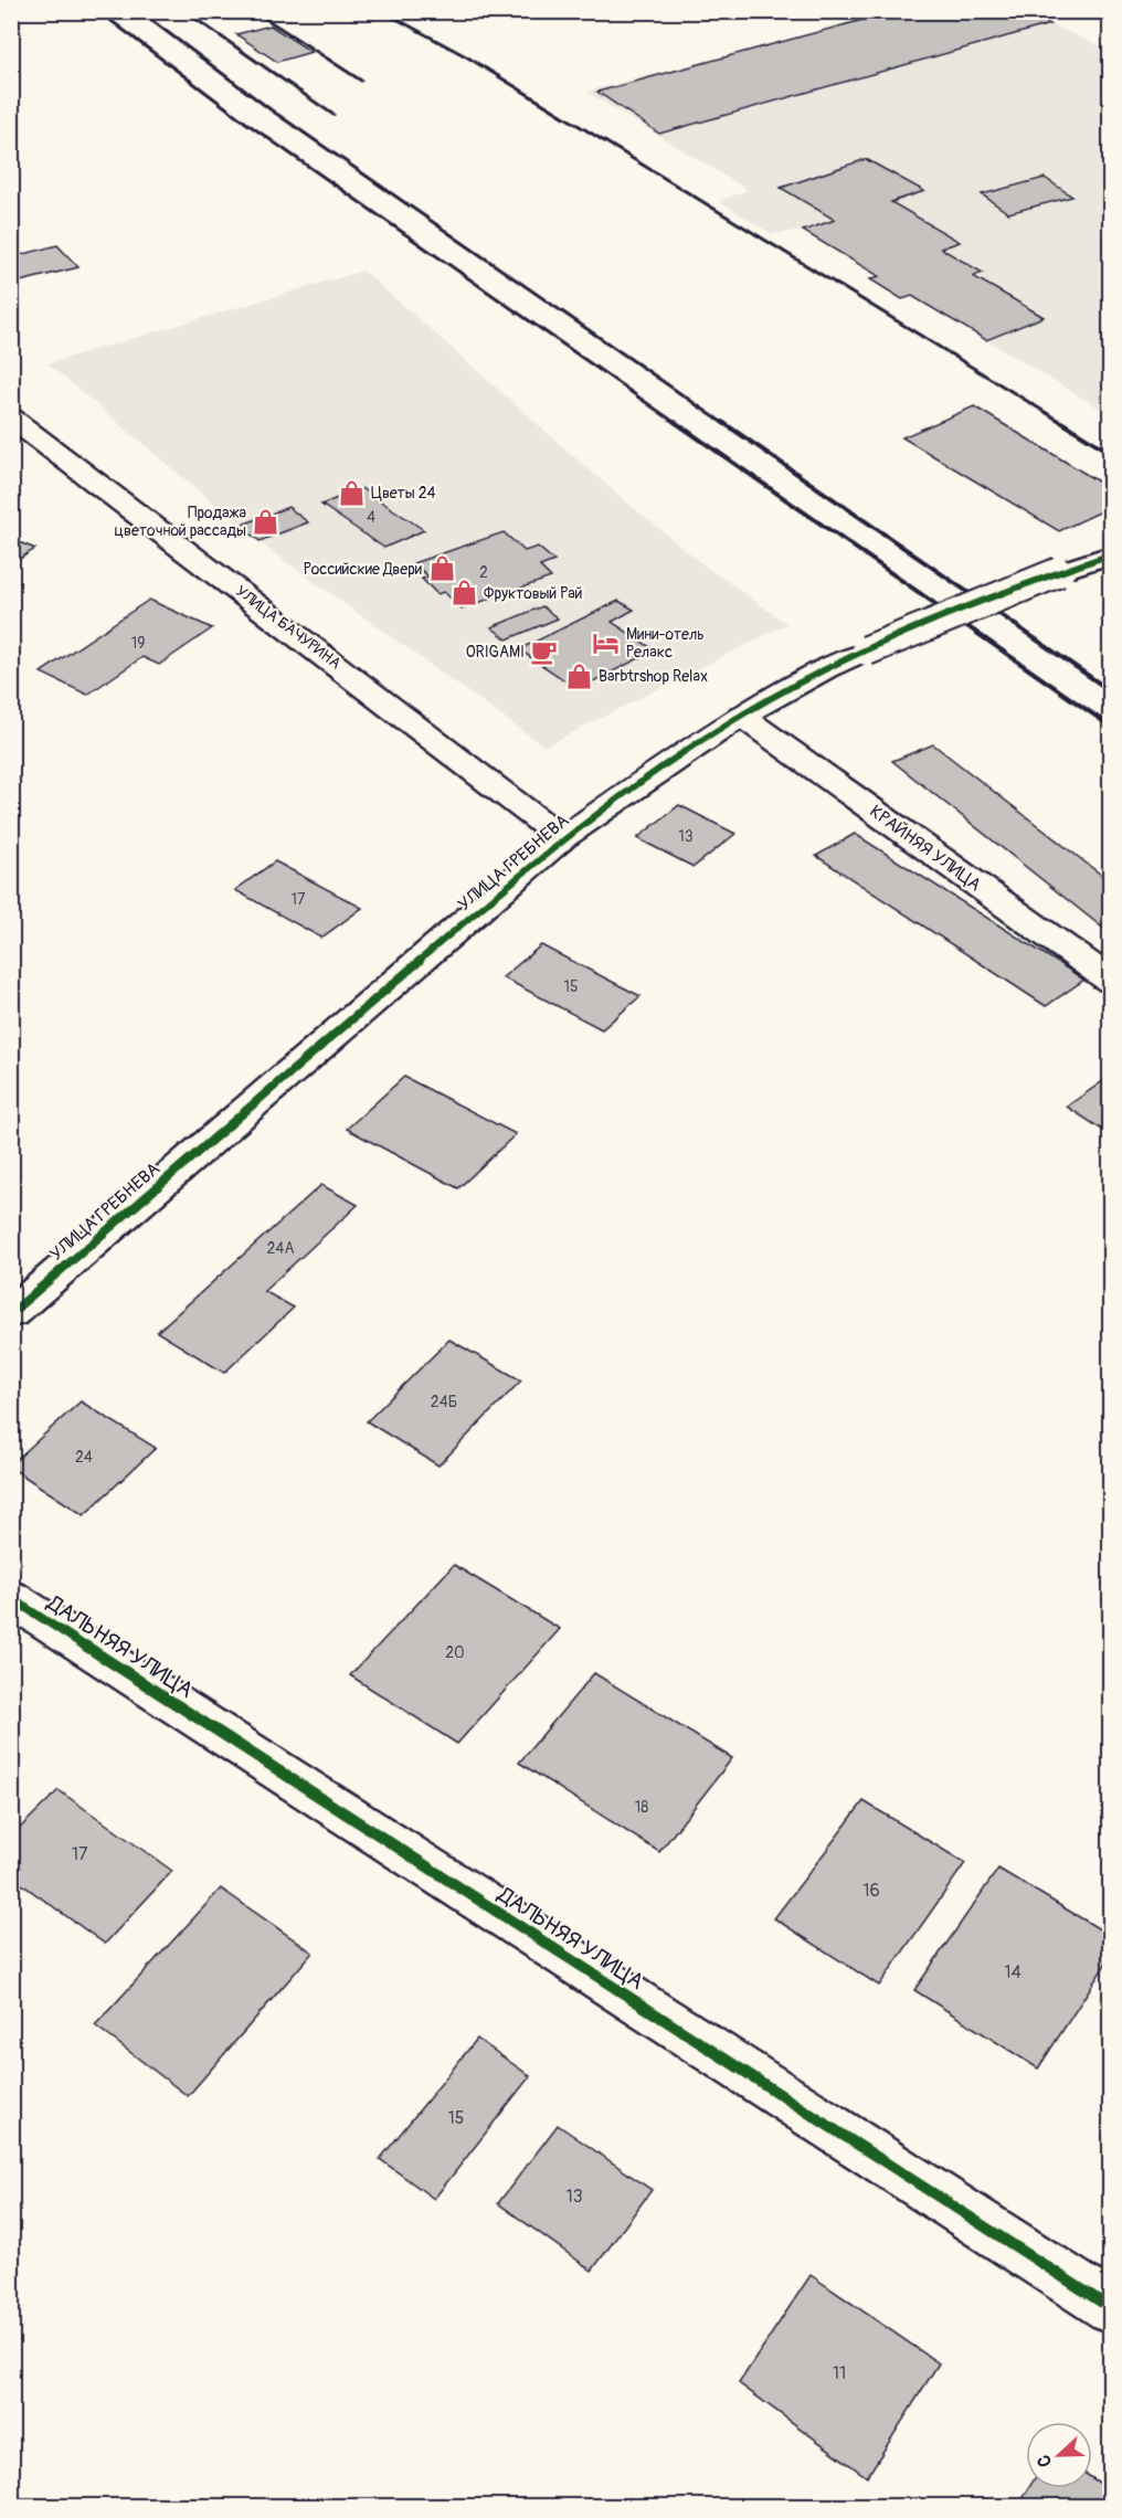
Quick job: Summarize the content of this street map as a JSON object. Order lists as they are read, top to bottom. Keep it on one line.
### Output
{"streets":{"street":["УЛИЦА БАЧУРИНА","КРАЙНЯЯ УЛИЦА","УЛИЦА ГРЕБНЕВА","ДАЛЬНЯЯ УЛИЦА"]},"crossings":[["УЛИЦА БАЧУРИНА","УЛИЦА ГРЕБНЕВА"],["КРАЙНЯЯ УЛИЦА","УЛИЦА ГРЕБНЕВА"]],"places":{"shop":["Цветы 24","Продажа цветочной рассады","Российские Двери","Фруктовый Рай","Barbtrshop Relax"],"hotel":["Мини-отель Релакс"],"cafe":["ORIGAMI"]},"house_numbers":["4","2","19","13","17","15","24А","24Б","24","20","18","17","16","14","15","13","11"],"north":"left"}
